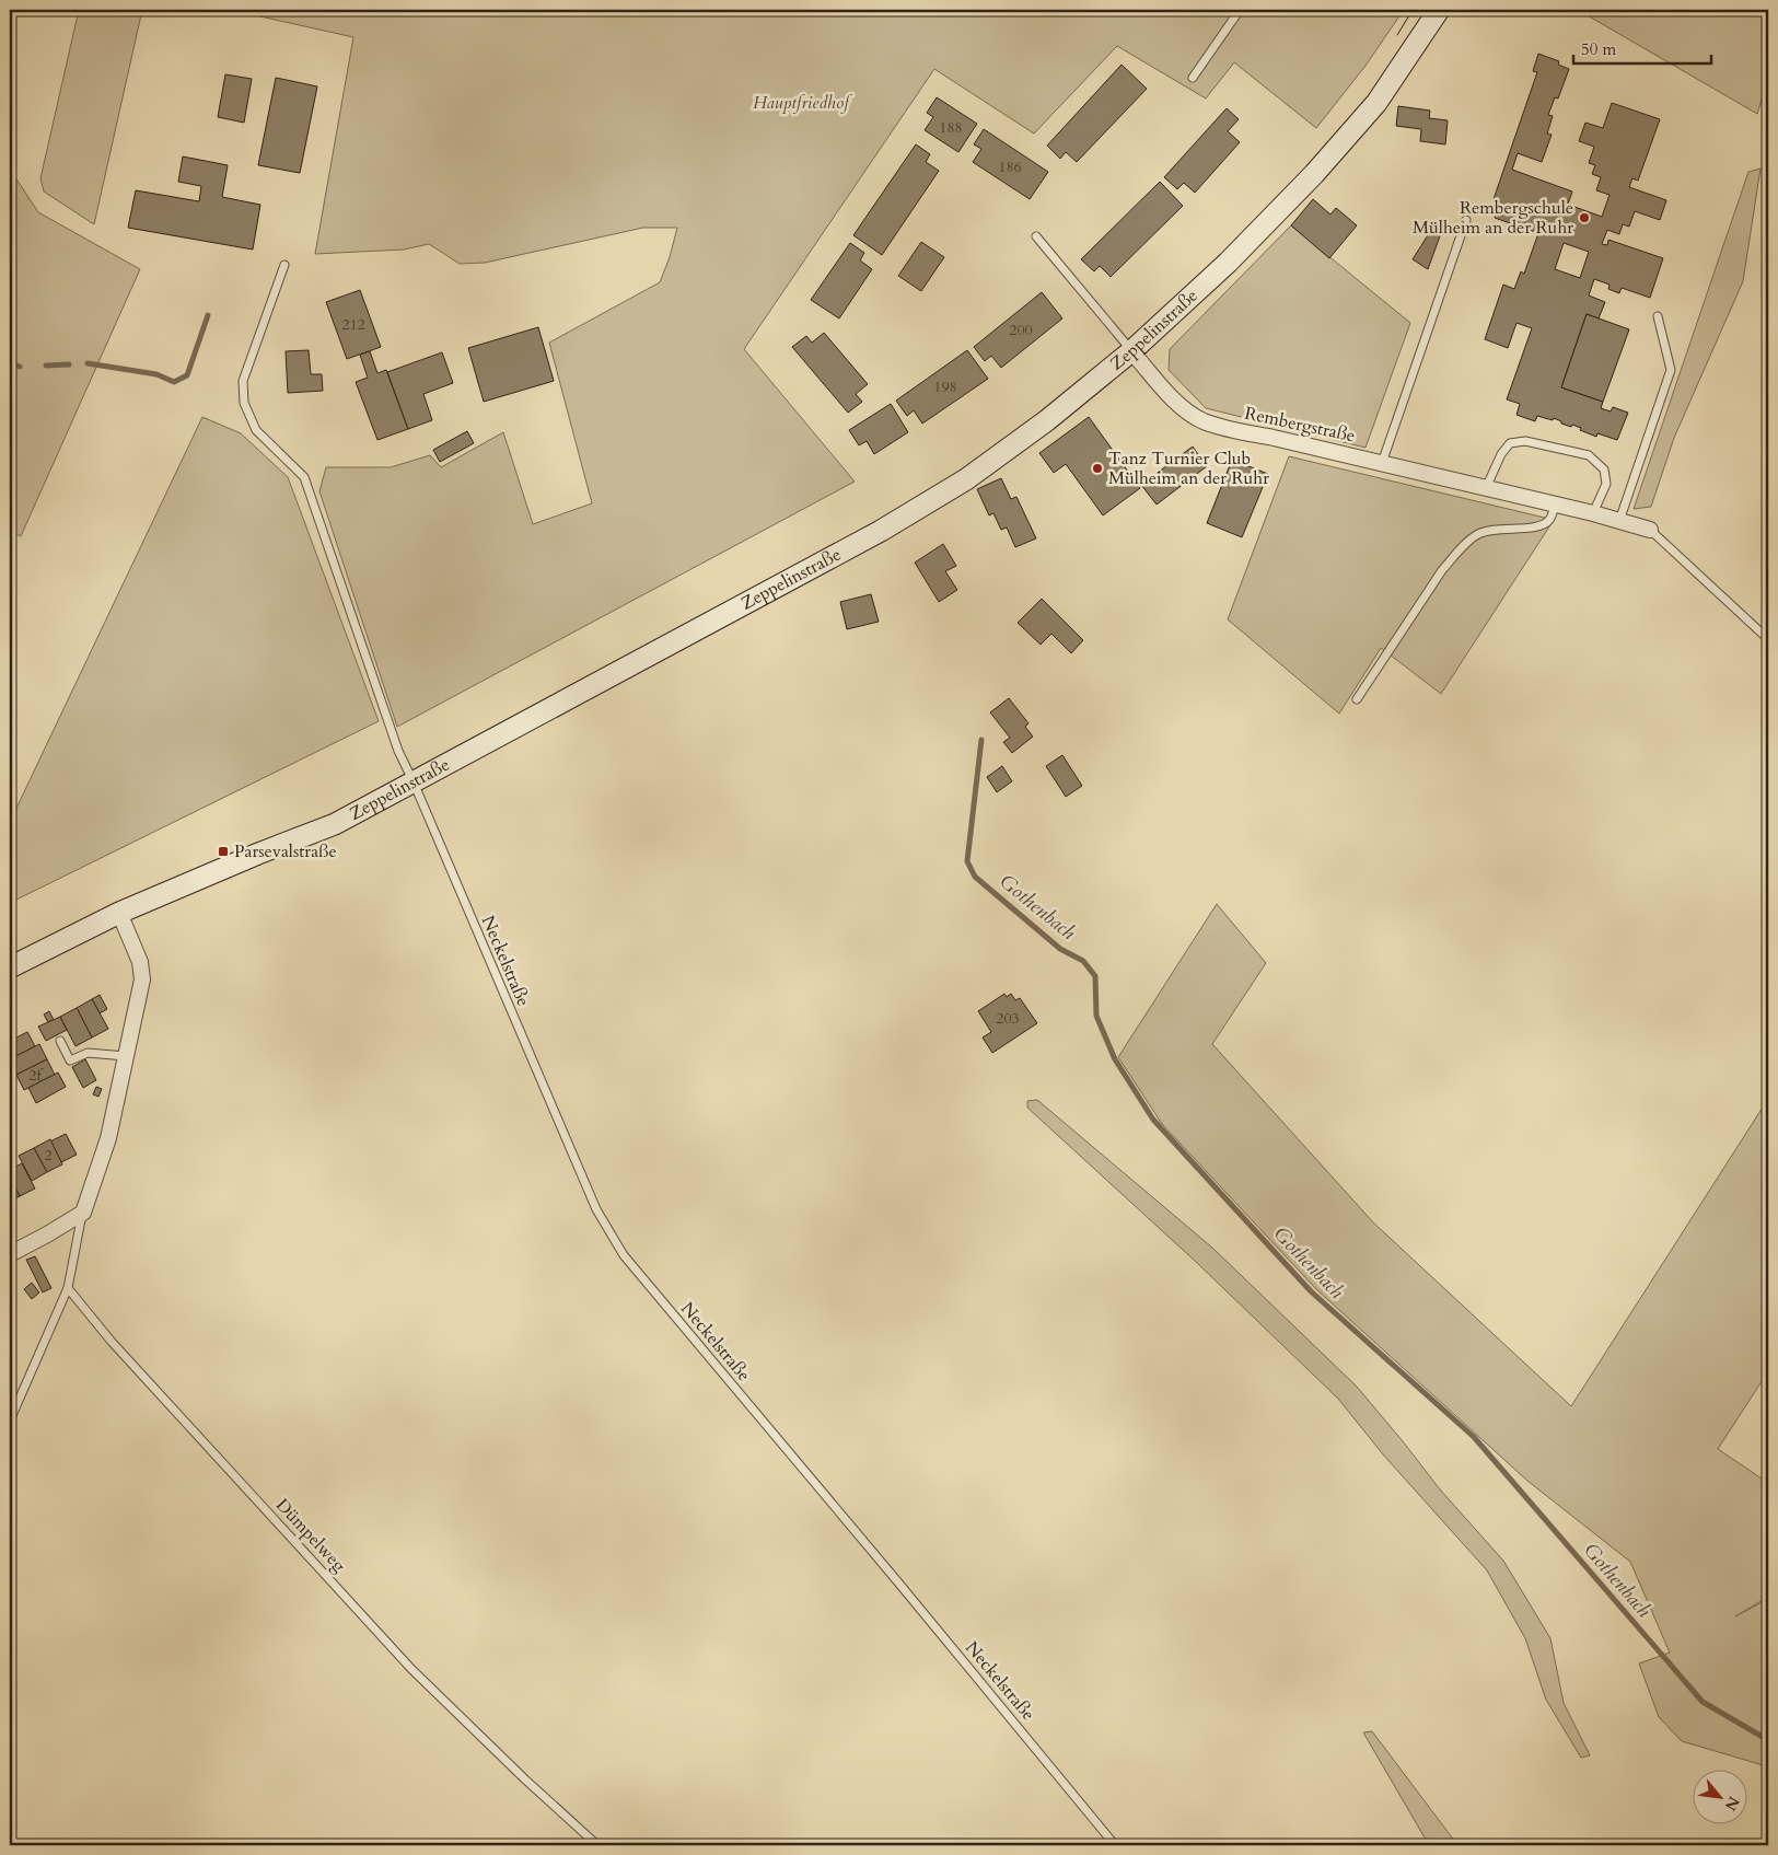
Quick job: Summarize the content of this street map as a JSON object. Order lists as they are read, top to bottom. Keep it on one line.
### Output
{"streets":{"main road":["Zeppelinstraße"],"street":["Rembergstraße"],"lane":["Neckelstraße","Dümpelweg"]},"crossings":[["Zeppelinstraße","Rembergstraße"],["Zeppelinstraße","Neckelstraße"]],"water":["Gothenbach"],"parks":["Hauptfriedhof"],"places":{"other":["Rembergschule Mülheim an der Ruhr","Tanz Turnier Club Mülheim an der Ruhr"],"transit":["Parsevalstraße"]},"house_numbers":["188","186","212","200","198","203","2f","2"],"scale_bar":"50 m","north":"bottom right"}
